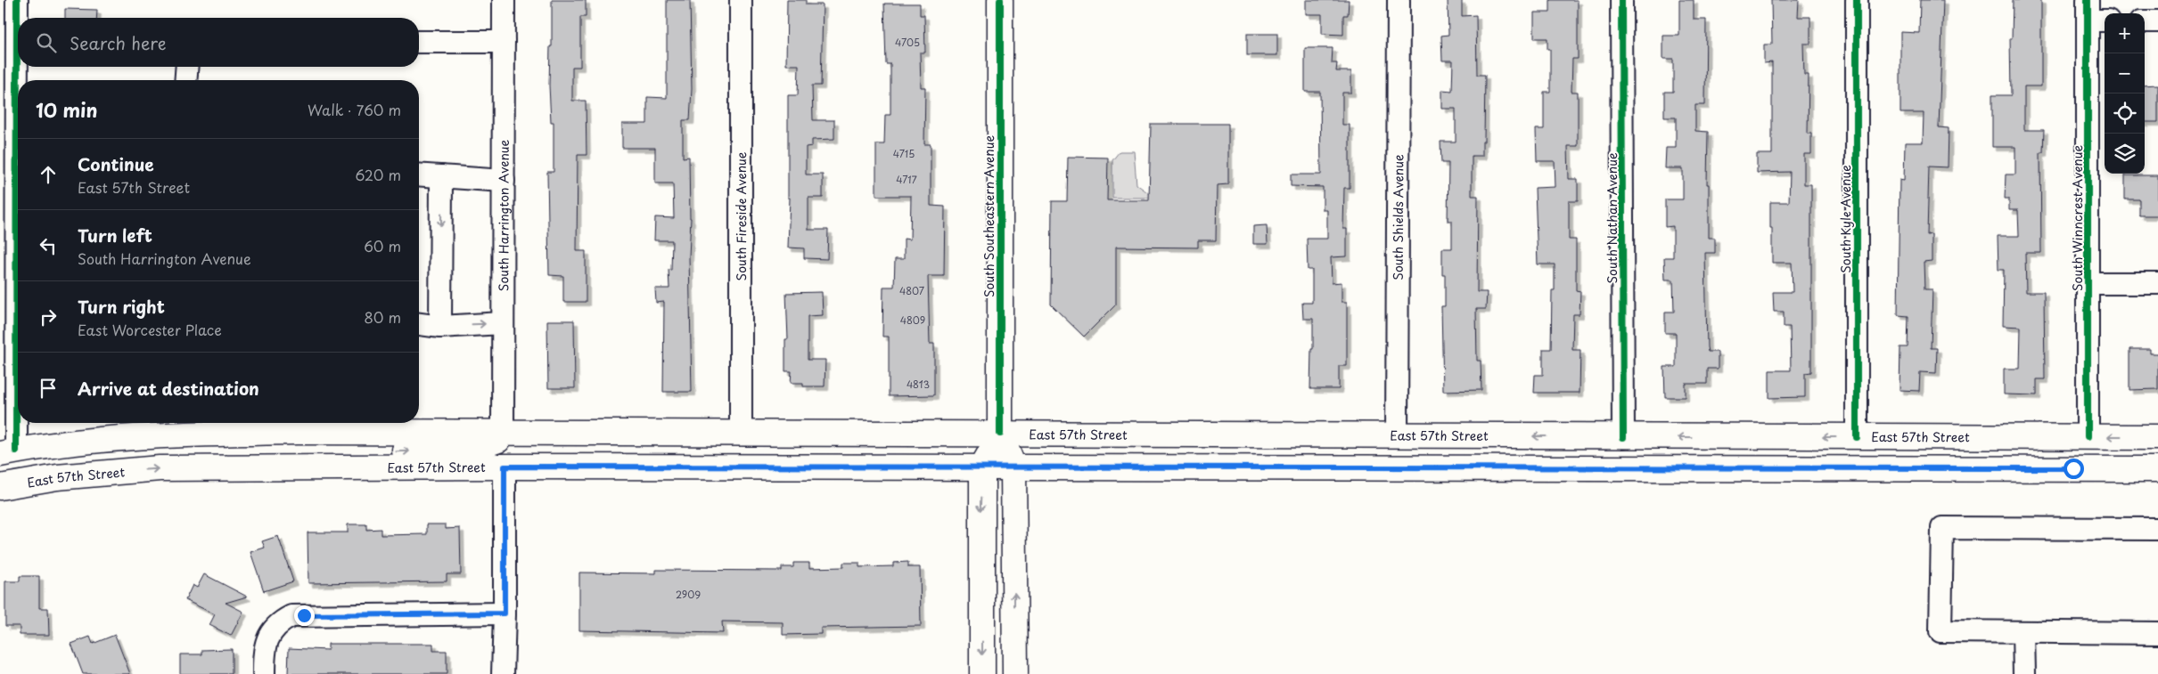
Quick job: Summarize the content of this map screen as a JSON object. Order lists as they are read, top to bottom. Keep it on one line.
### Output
{"streets":{"main road":["South Southeastern Avenue","East 57th Street"],"street":["South Harrington Avenue","South Fireside Avenue","South Shields Avenue","South Nathan Avenue","South Winncrest Avenue","South Kyle Avenue"]},"crossings":[["South Harrington Avenue","East 57th Street"],["South Fireside Avenue","East 57th Street"],["South Southeastern Avenue","East 57th Street"],["South Shields Avenue","East 57th Street"],["South Nathan Avenue","East 57th Street"],["South Winncrest Avenue","East 57th Street"],["South Kyle Avenue","East 57th Street"]],"house_numbers":["4705","4715","4717","4807","4809","4813","2909"],"page":{"map_buttons":["+","−"],"search":"Search here","heading":["10 min","Walk · 760 m"],"list":[["Continue","East 57th Street","620 m"],["Turn left","South Harrington Avenue","60 m"],["Turn right","East Worcester Place","80 m"],"Arrive at destination"]}}
